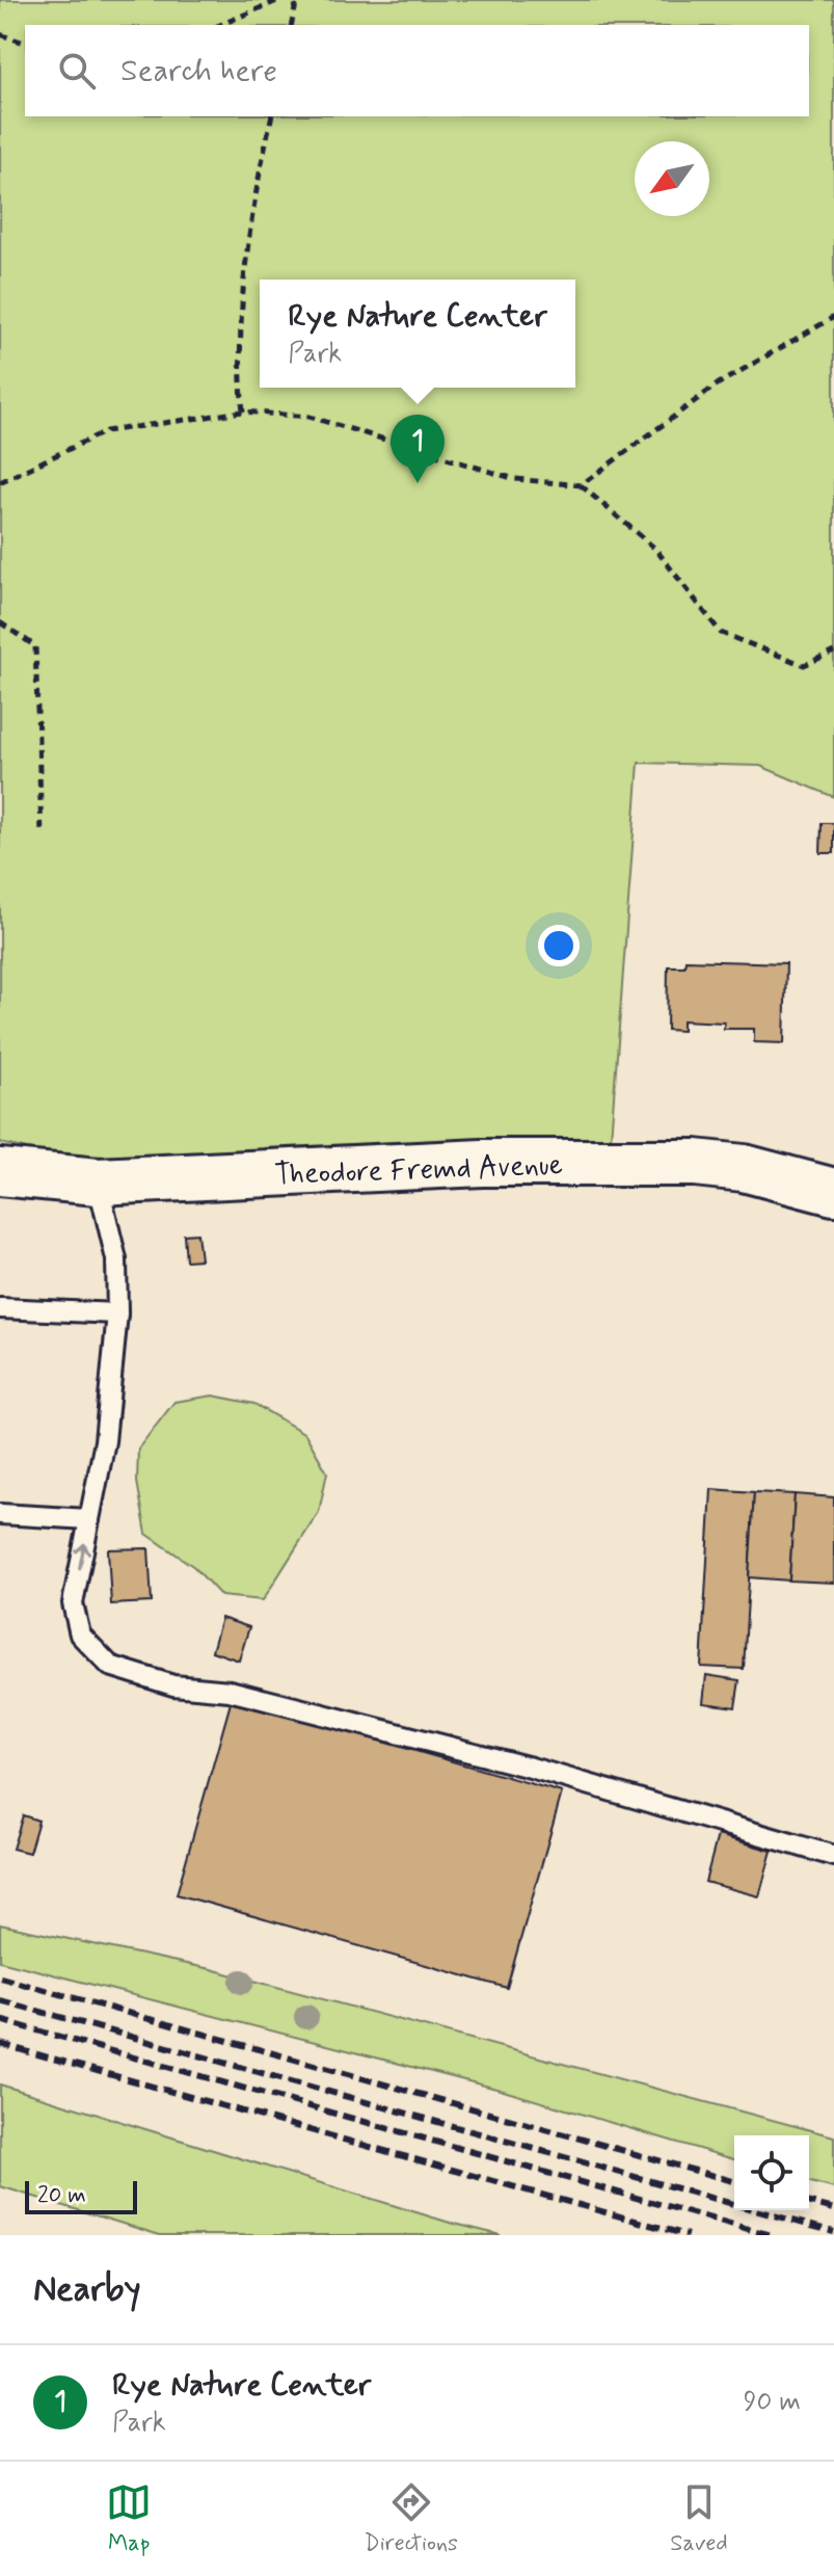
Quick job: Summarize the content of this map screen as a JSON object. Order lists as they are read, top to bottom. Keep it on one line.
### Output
{"streets":{"street":["Theodore Fremd Avenue"]},"scale_bar":"20 m","north":"bottom left","page":{"search":"Search here","popup":["Rye Nature Center","Park"],"pins":"1","scale":"20 m","heading":"Nearby","list":[{"mark":"1","name":"Rye Nature Center","note":"Park","value":"90 m"}],"nav":["Map","Directions","Saved"]}}
